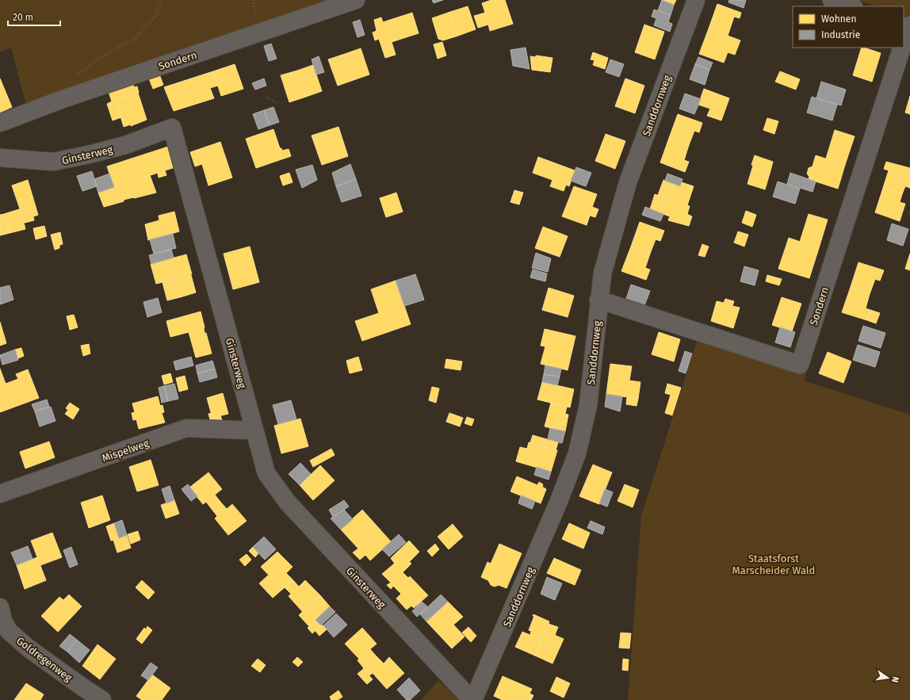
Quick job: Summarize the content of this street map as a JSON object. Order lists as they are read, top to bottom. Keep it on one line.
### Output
{"streets":{"street":["Sondern","Sanddornweg","Ginsterweg","Mispelweg","Goldregenweg"]},"crossings":[["Sondern","Sanddornweg"],["Sanddornweg","Ginsterweg"],["Ginsterweg","Mispelweg"]],"parks":["Staatsforst Marscheider Wald"],"legend":["Wohnen","Industrie"],"scale_bar":"20 m","north":"right"}
